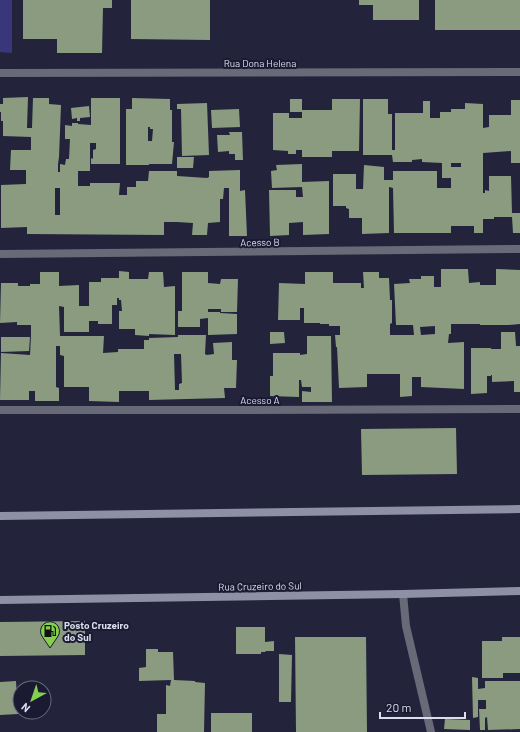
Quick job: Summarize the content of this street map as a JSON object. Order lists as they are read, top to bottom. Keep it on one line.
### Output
{"streets":{"main road":["Rua Cruzeiro do Sul"],"street":["Rua Dona Helena","Acesso B","Acesso A"]},"places":{"fuel station":["Posto Cruzeiro do Sul"]},"scale_bar":"20 m","north":"bottom left"}
